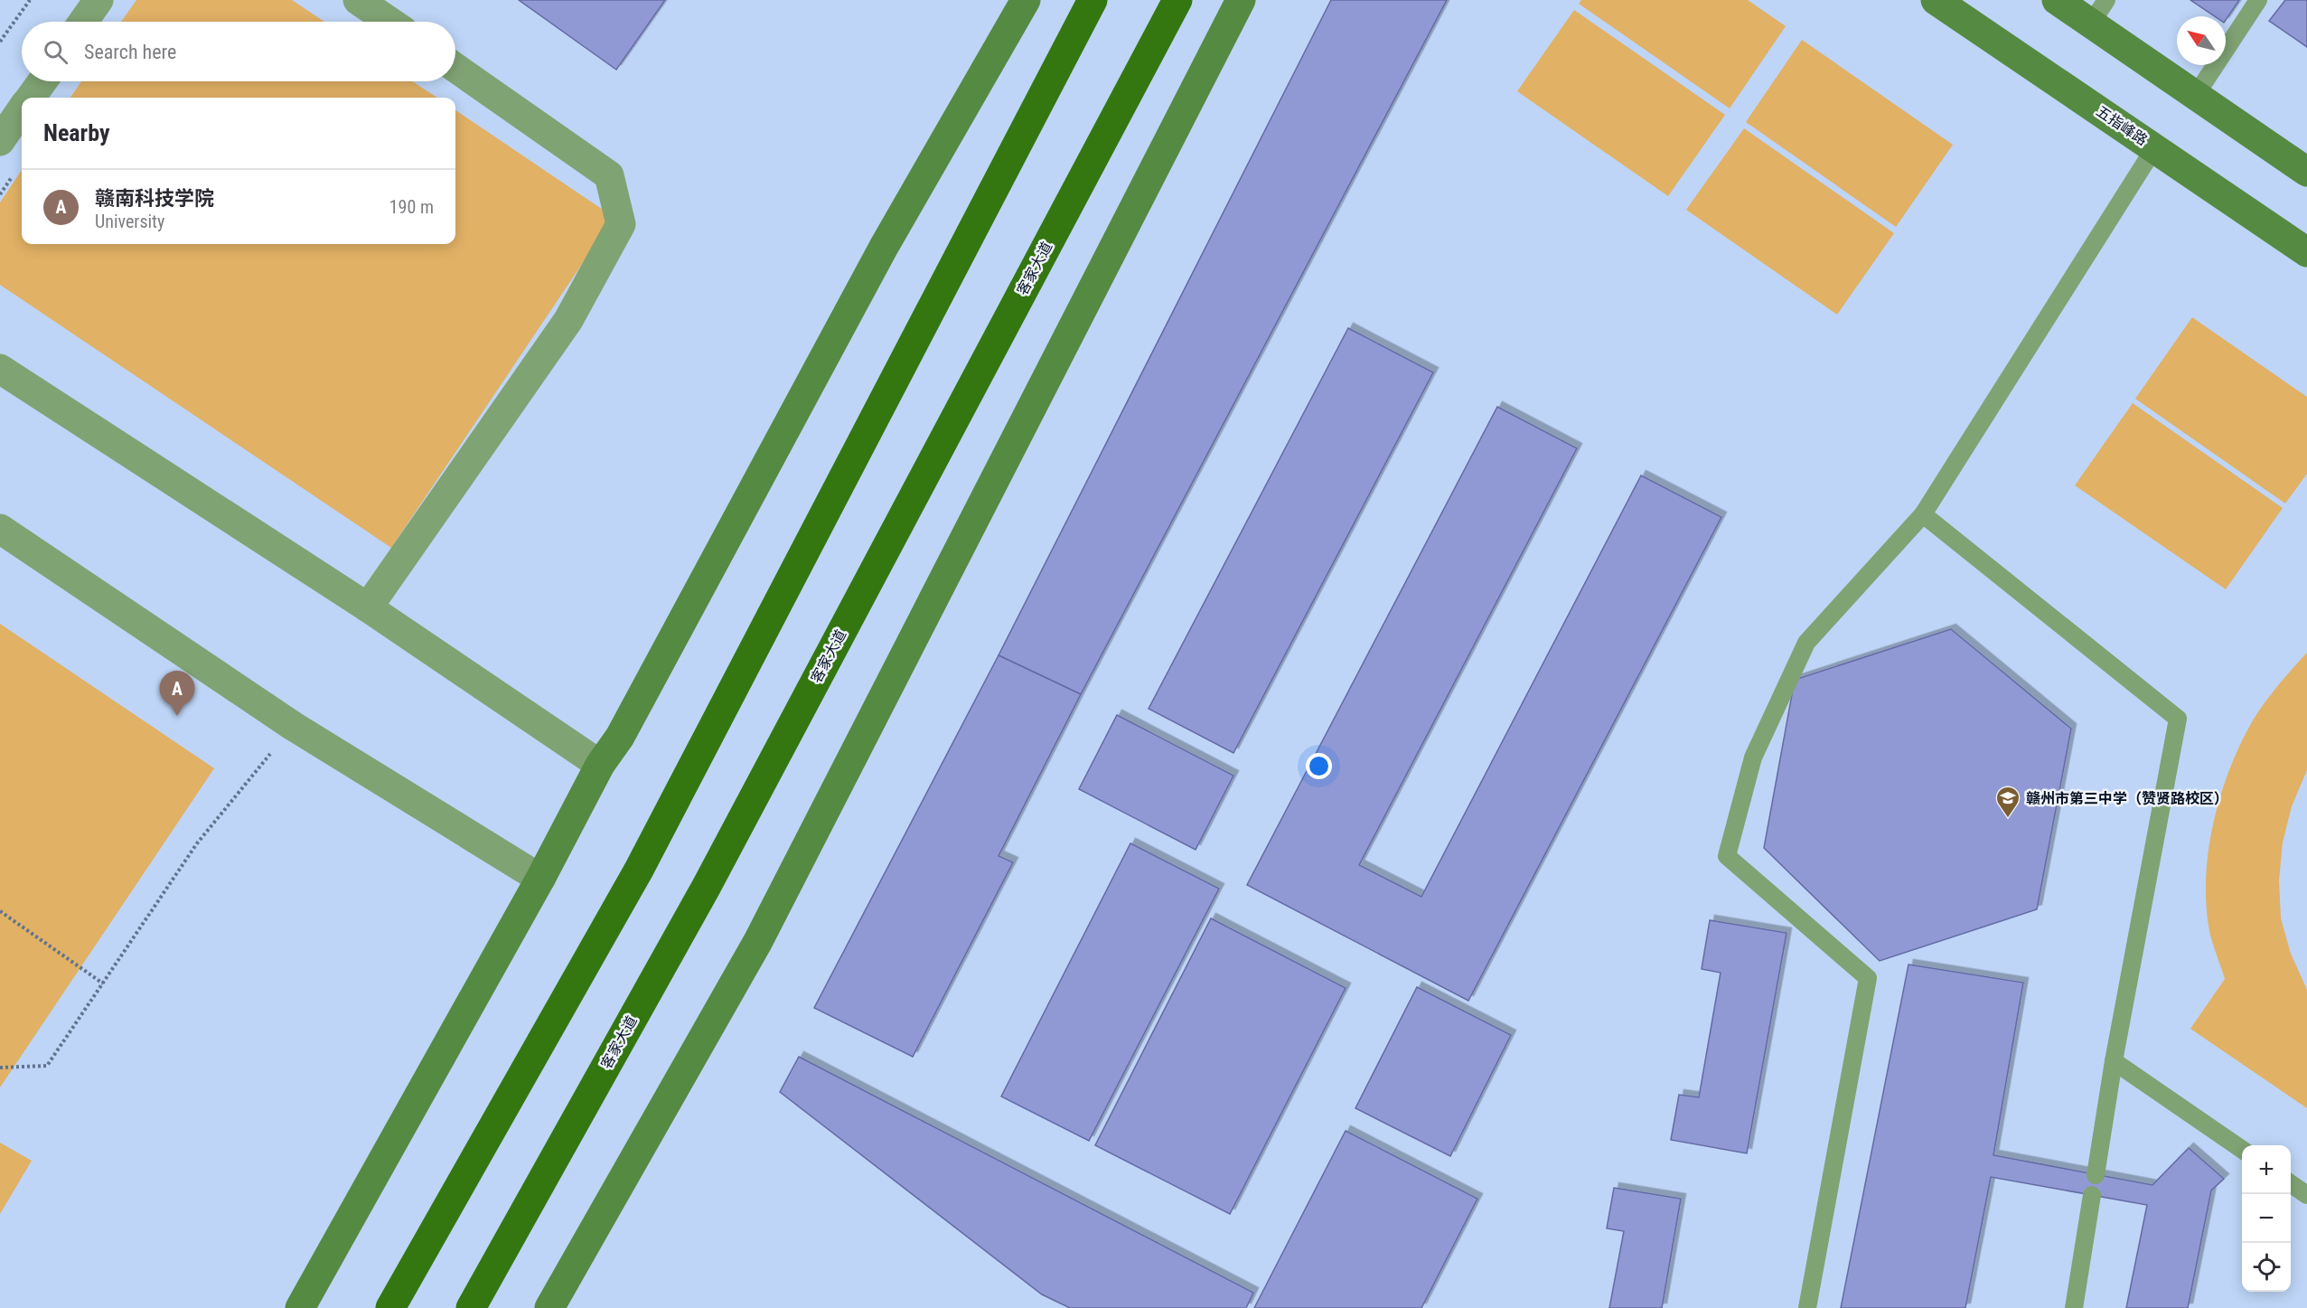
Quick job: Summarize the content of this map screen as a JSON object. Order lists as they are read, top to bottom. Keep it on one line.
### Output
{"streets":{"main road":["客家大道"],"street":["五指峰路"]},"places":{"school or university":["赣州市第三中学（赞贤路校区）"]},"north":"top left","page":{"search":"Search here","heading":"Nearby","list":[{"mark":"A","name":"赣南科技学院","note":"University","value":"190 m"}],"pins":"A","map_buttons":["+","−"]}}
